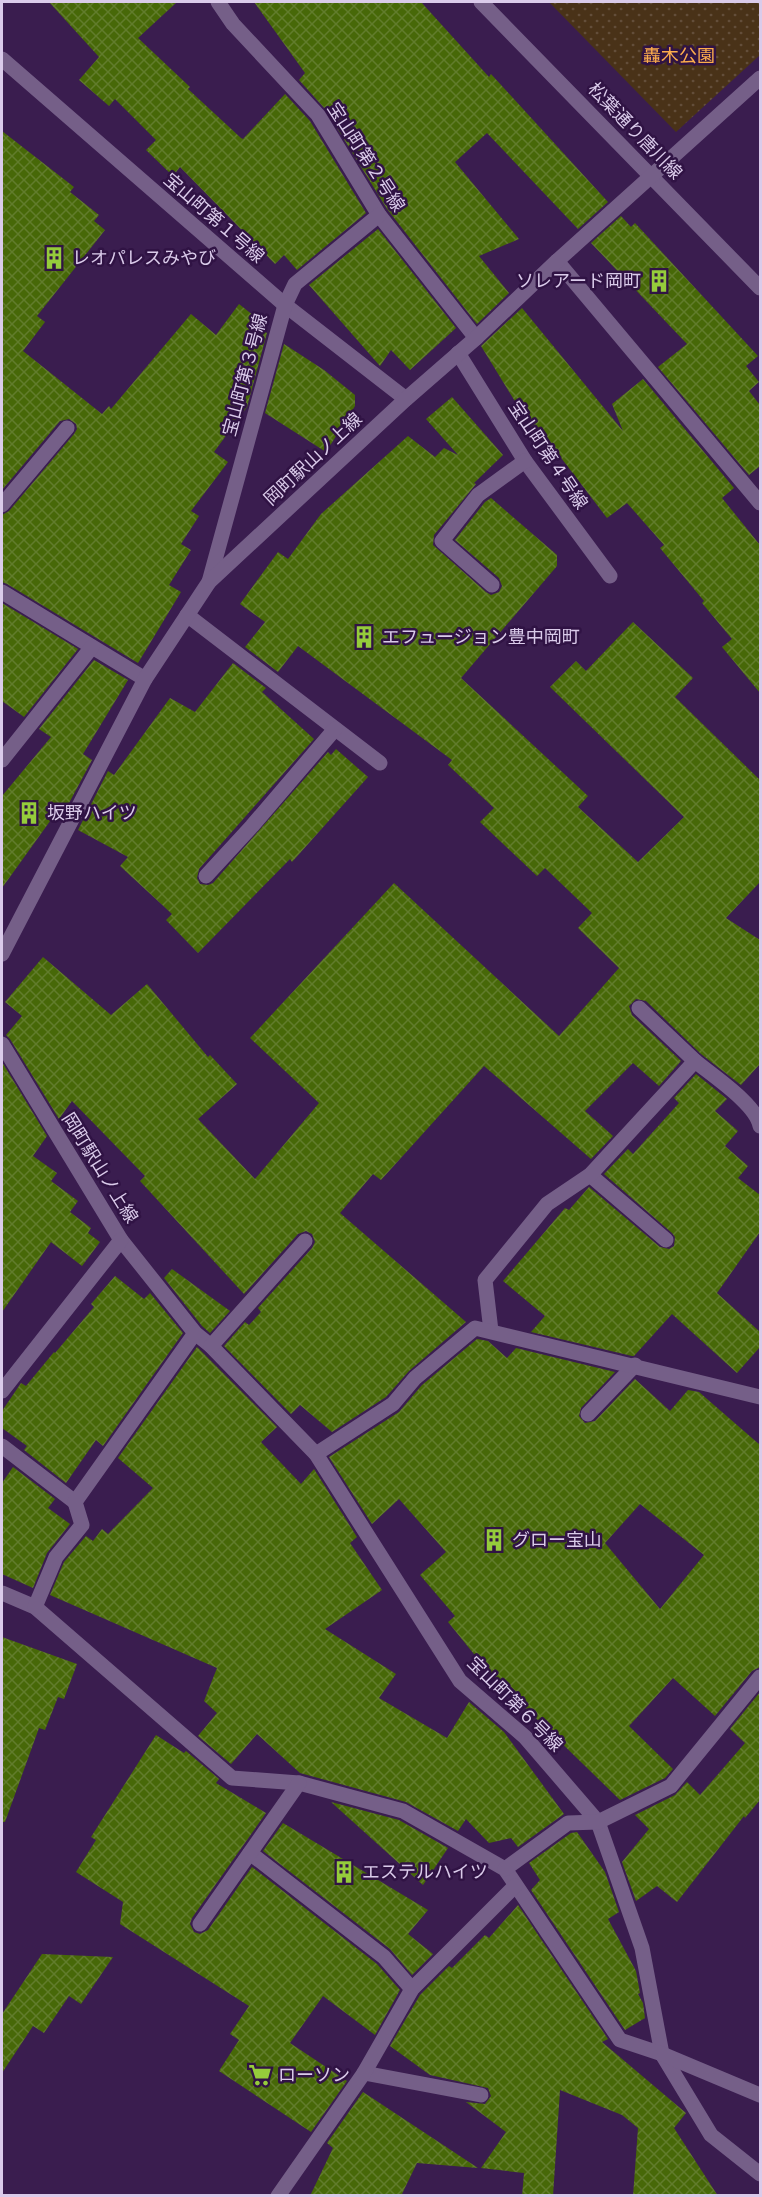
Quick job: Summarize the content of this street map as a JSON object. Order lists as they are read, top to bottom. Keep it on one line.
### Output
{"streets":{"street":["松葉通り唐川線","宝山町第２号線","宝山町第１号線","宝山町第３号線","宝山町第４号線","岡町駅山ノ上線","宝山町第６号線"]},"crossings":[["松葉通り唐川線","岡町駅山ノ上線"],["宝山町第２号線","宝山町第３号線"],["宝山町第２号線","岡町駅山ノ上線"],["宝山町第１号線","宝山町第３号線"],["宝山町第１号線","岡町駅山ノ上線"],["宝山町第３号線","岡町駅山ノ上線"],["宝山町第４号線","岡町駅山ノ上線"],["岡町駅山ノ上線","宝山町第６号線"]],"parks":["轟木公園"],"places":{"building":["レオパレスみやび","ソレアード岡町","エフュージョン豊中岡町","坂野ハイツ","グロー宝山","エステルハイツ"],"supermarket":["ローソン"]}}
